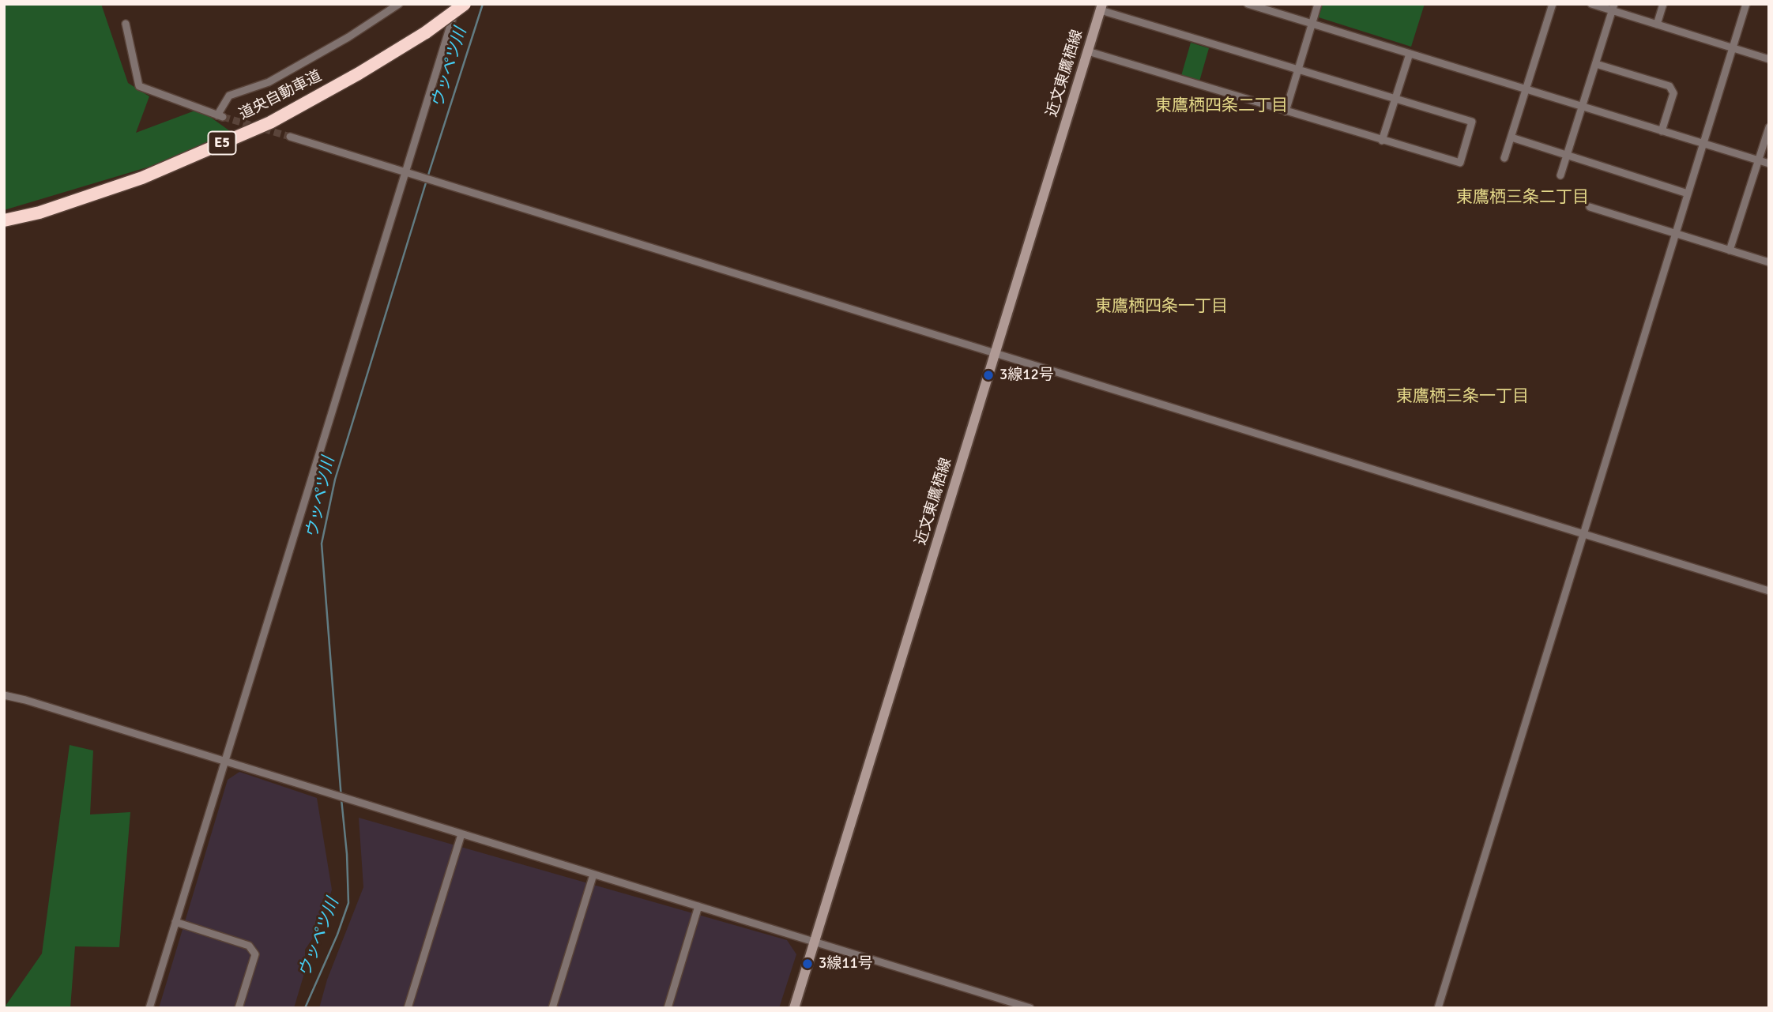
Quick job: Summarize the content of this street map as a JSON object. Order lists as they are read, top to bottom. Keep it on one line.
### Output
{"streets":{"highway":["道央自動車道","E5"],"street":["近文東鷹栖線"]},"districts":["東鷹栖四条二丁目","東鷹栖三条二丁目","東鷹栖四条一丁目","東鷹栖三条一丁目"],"water":["ウッペツ川"],"places":["3線12号","3線11号"]}
